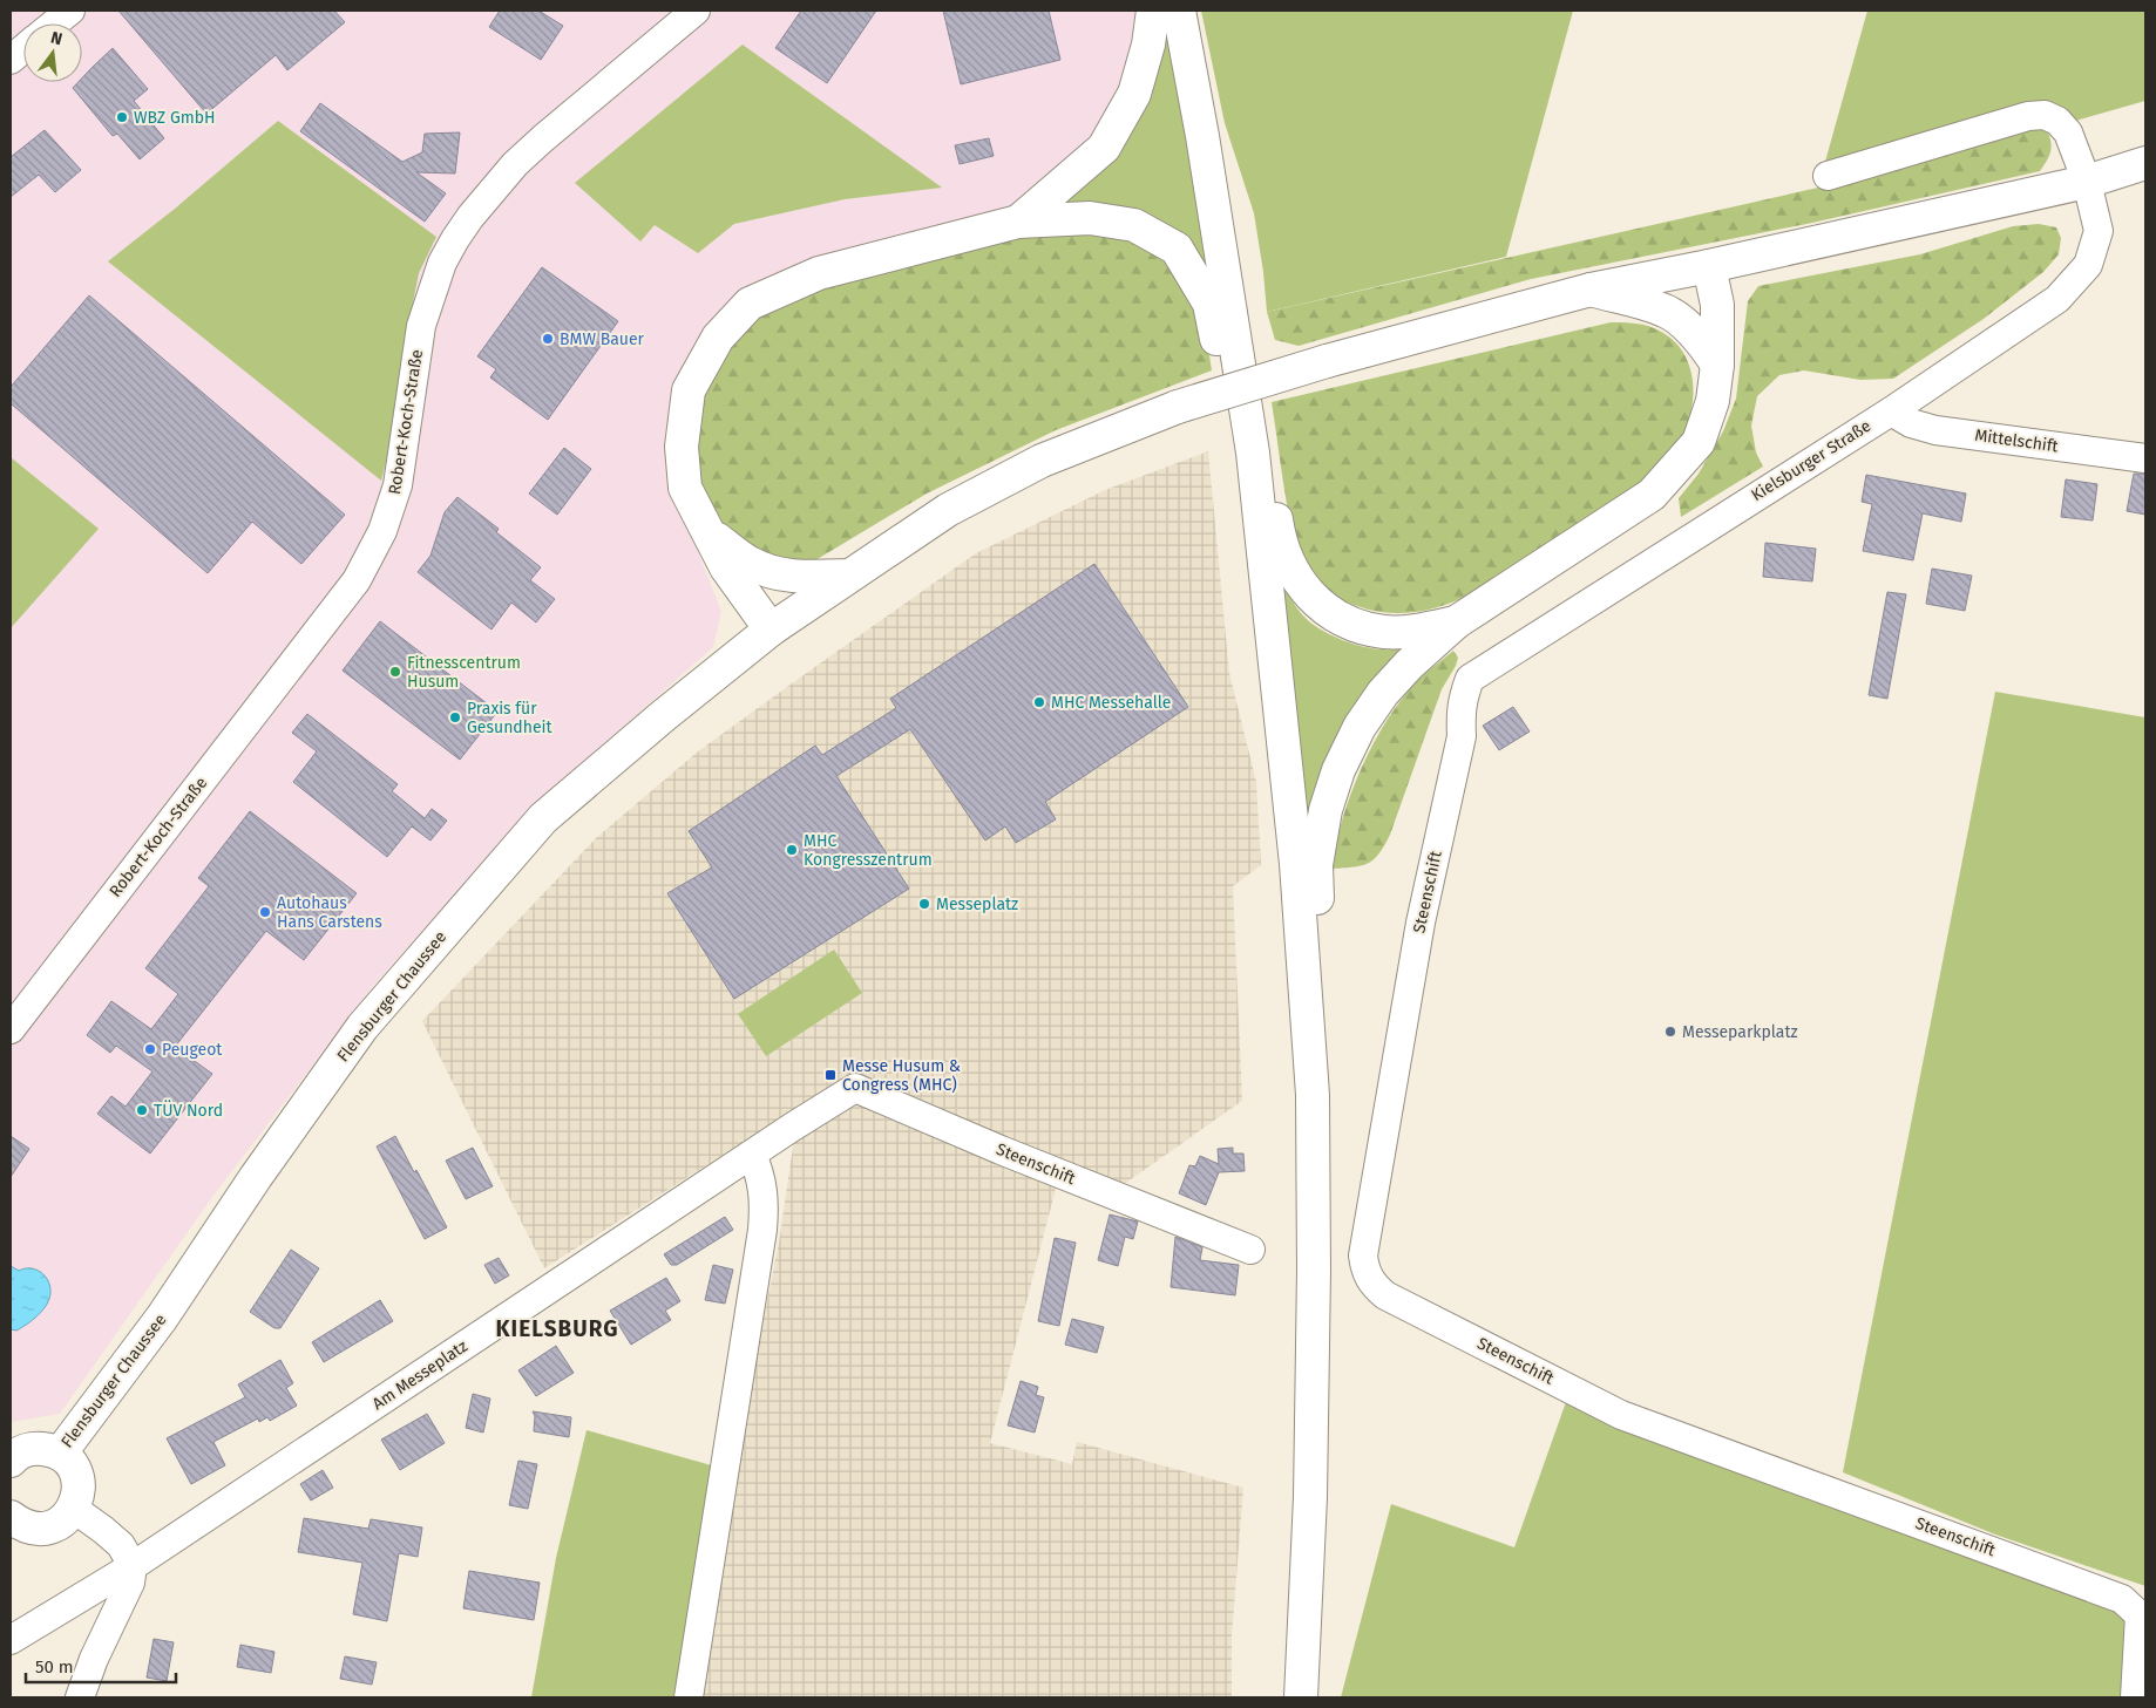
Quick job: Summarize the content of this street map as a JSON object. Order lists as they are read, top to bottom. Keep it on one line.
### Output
{"streets":{"main road":["Flensburger Chaussee"],"street":["Robert-Koch-Straße","Mittelschift","Kielsburger Straße","Steenschift","Am Messeplatz"]},"crossings":[["Mittelschift","Kielsburger Straße"],["Kielsburger Straße","Steenschift"],["Kielsburger Straße","Flensburger Chaussee"],["Steenschift","Am Messeplatz"]],"districts":["KIELSBURG"],"places":{"other":["WBZ GmbH","BMW Bauer","Fitnesscentrum Husum","MHC Messehalle","Praxis für Gesundheit","MHC Kongresszentrum","Messeplatz","Autohaus Hans Carstens","Messeparkplatz","Peugeot","TÜV Nord"],"transit":["Messe Husum & Congress (MHC)"]},"scale_bar":"50 m","north":"top"}
